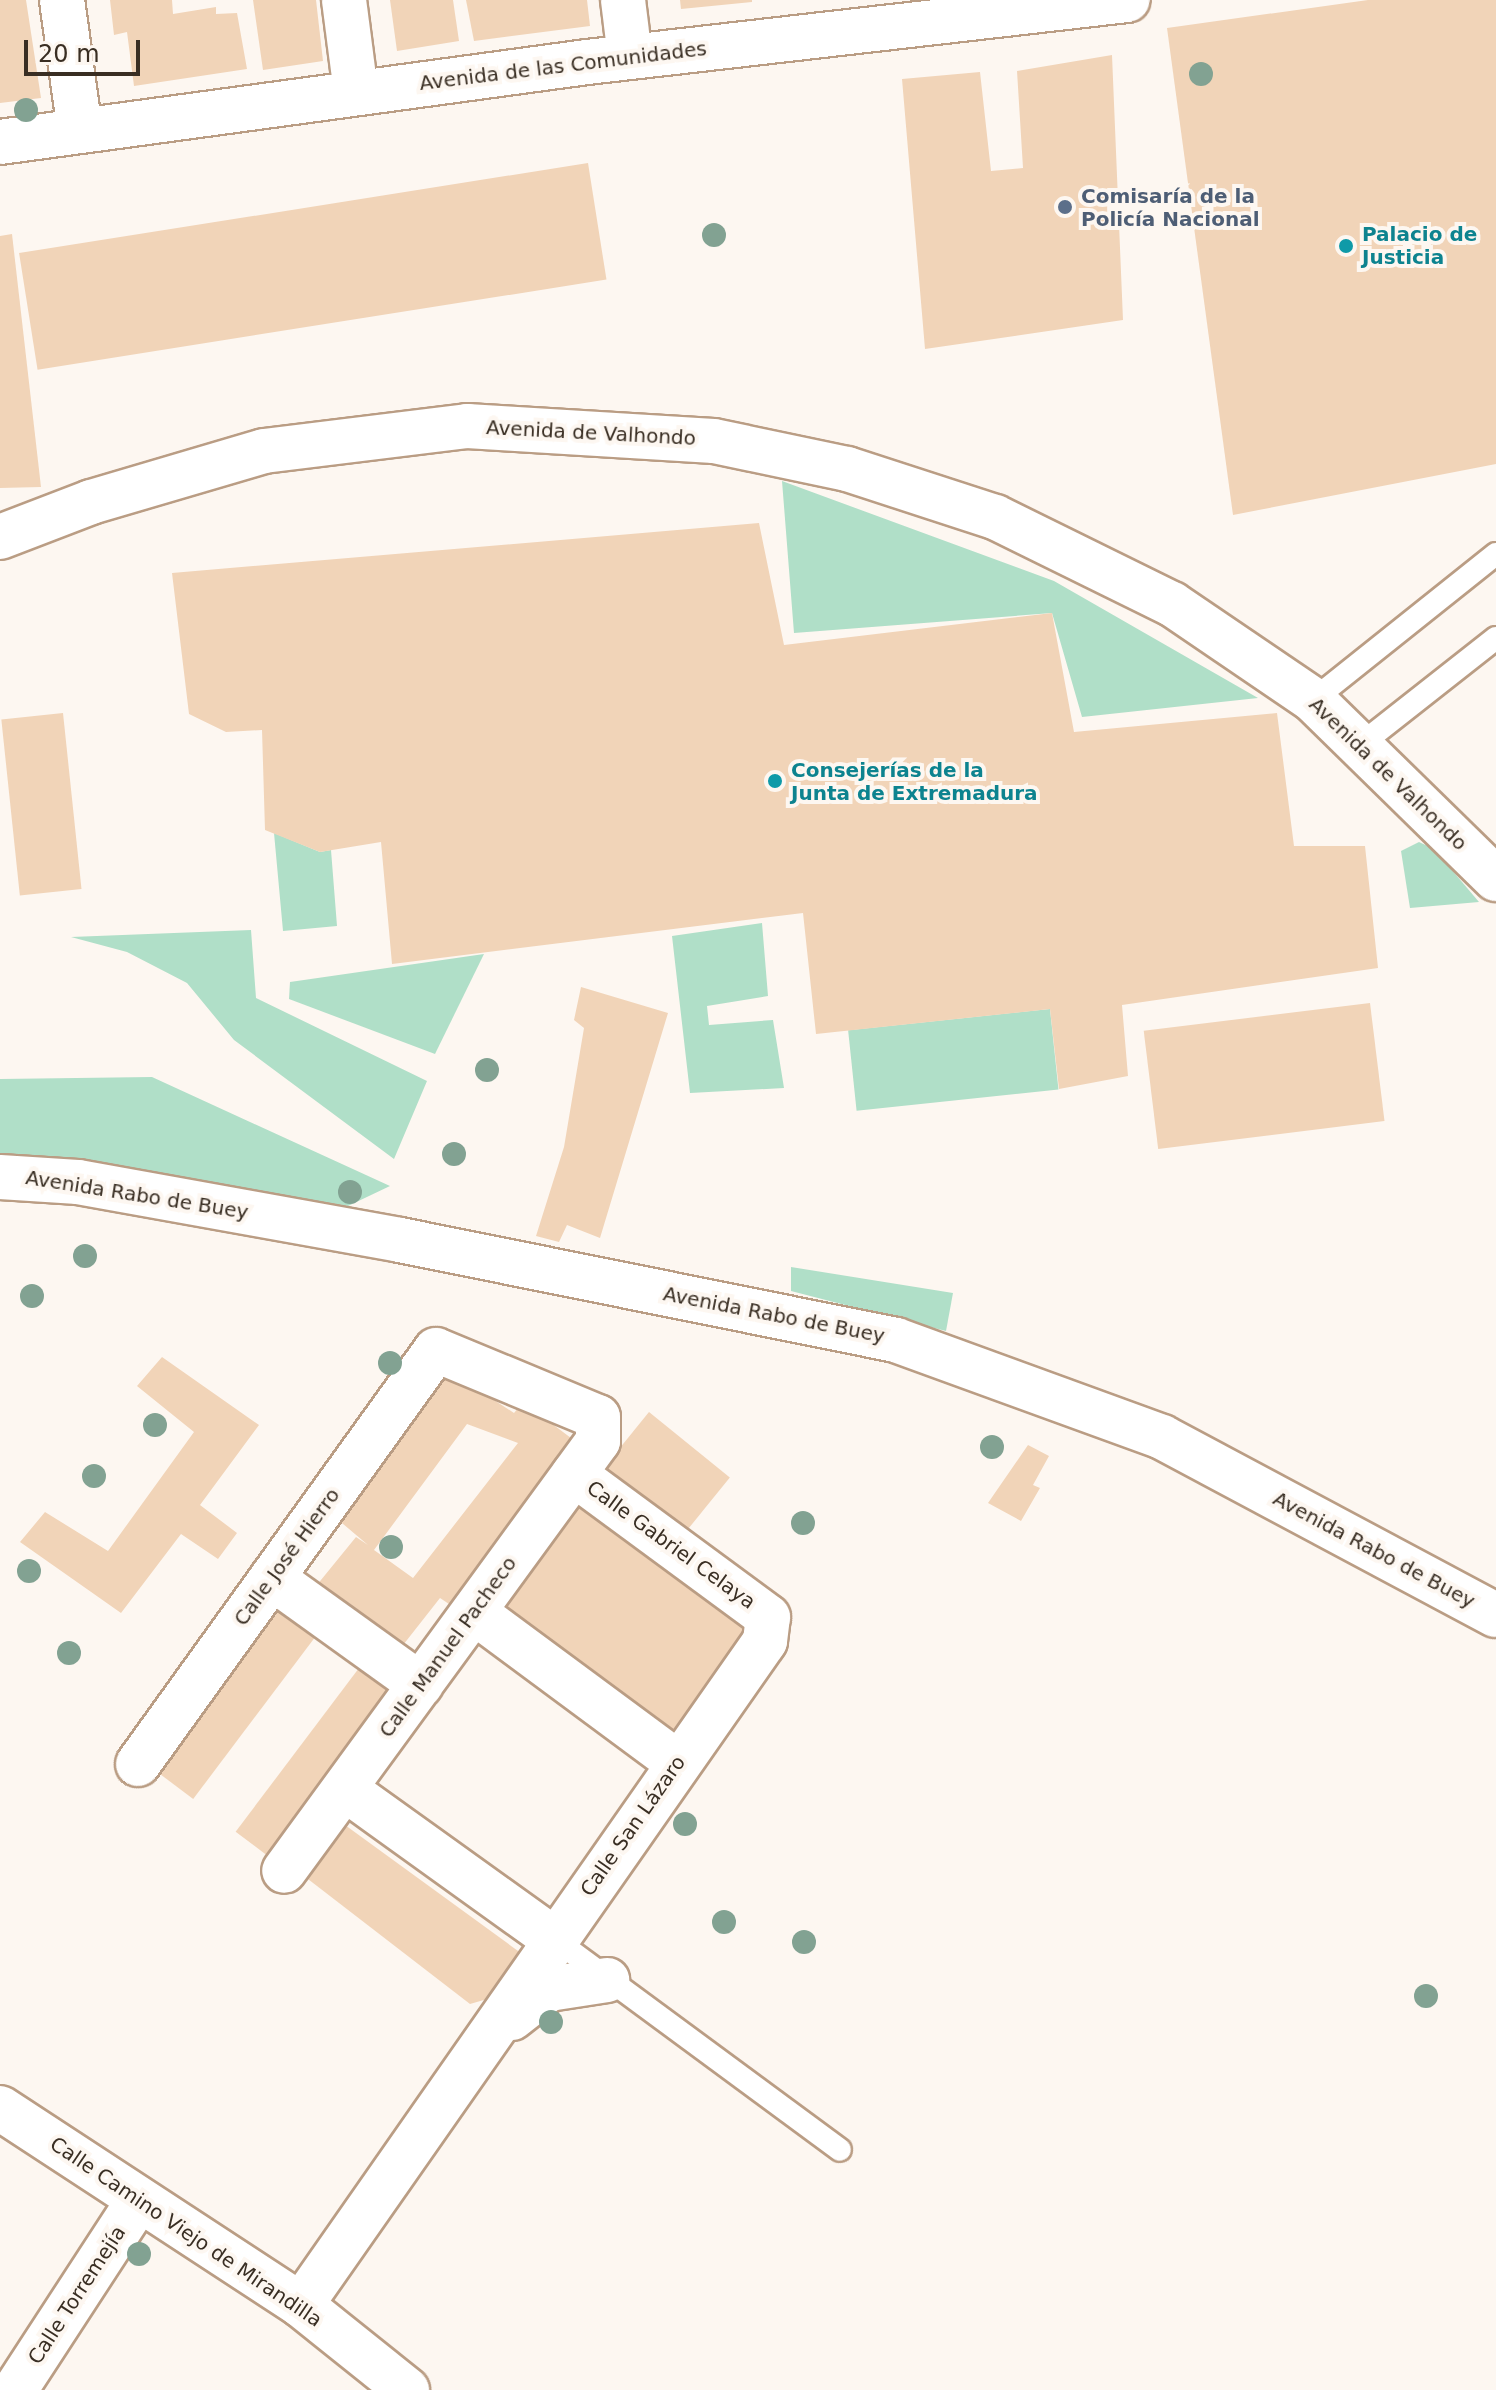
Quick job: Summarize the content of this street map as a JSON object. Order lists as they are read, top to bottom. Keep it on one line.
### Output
{"streets":{"street":["Avenida de las Comunidades","Avenida de Valhondo","Avenida Rabo de Buey","Calle Gabriel Celaya","Calle José Hierro","Calle Manuel Pacheco","Calle San Lázaro","Calle Camino Viejo de Mirandilla","Calle Torremejía"]},"crossings":[["Calle Gabriel Celaya","Calle Manuel Pacheco"],["Calle Gabriel Celaya","Calle San Lázaro"],["Calle José Hierro","Calle Manuel Pacheco"],["Calle San Lázaro","Calle Camino Viejo de Mirandilla"],["Calle Camino Viejo de Mirandilla","Calle Torremejía"]],"places":["Comisaría de la Policía Nacional","Palacio de Justicia","Consejerías de la Junta de Extremadura"],"scale_bar":"20 m"}
